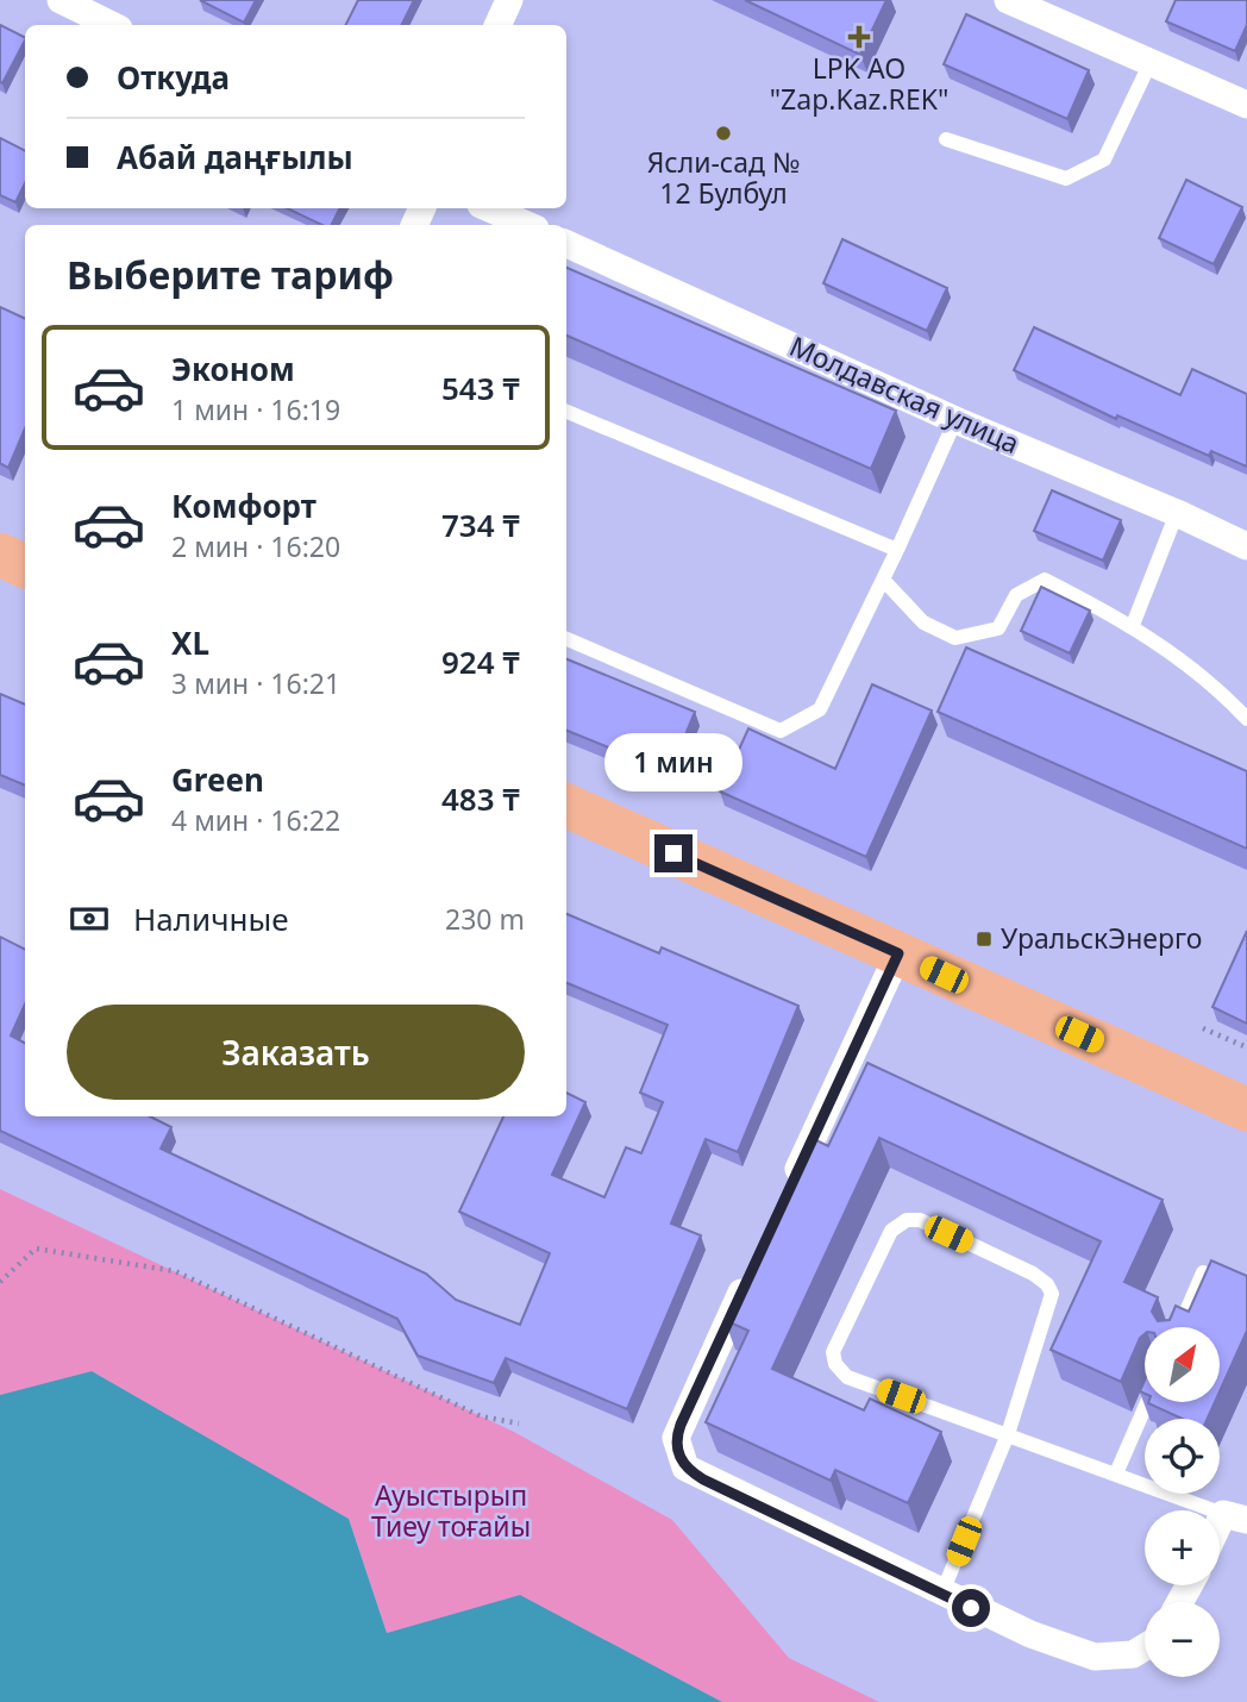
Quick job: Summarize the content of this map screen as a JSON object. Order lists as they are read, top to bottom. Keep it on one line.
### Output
{"streets":{"street":["Молдавская улица"]},"parks":["Ауыстырып Тиеу тоғайы"],"places":{"health":["LPK AO \"Zap.Kaz.REK\""],"other":["Ясли-сад № 12 Булбул"],"transit":["УральскЭнерго"]},"north":"top right","page":{"banner":["Откуда","Абай даңғылы"],"heading":"Выберите тариф","list":[{"name":"Эконом","note":"1 мин · 16:19","value":"543 ₸"},{"name":"Комфорт","note":"2 мин · 16:20","value":"734 ₸"},{"name":"XL","note":"3 мин · 16:21","value":"924 ₸"},{"name":"Green","note":"4 мин · 16:22","value":"483 ₸"}],"bubble":"1 мин","pay":["Наличные","230 m"],"buttons":"Заказать","map_buttons":["+","−"]}}
